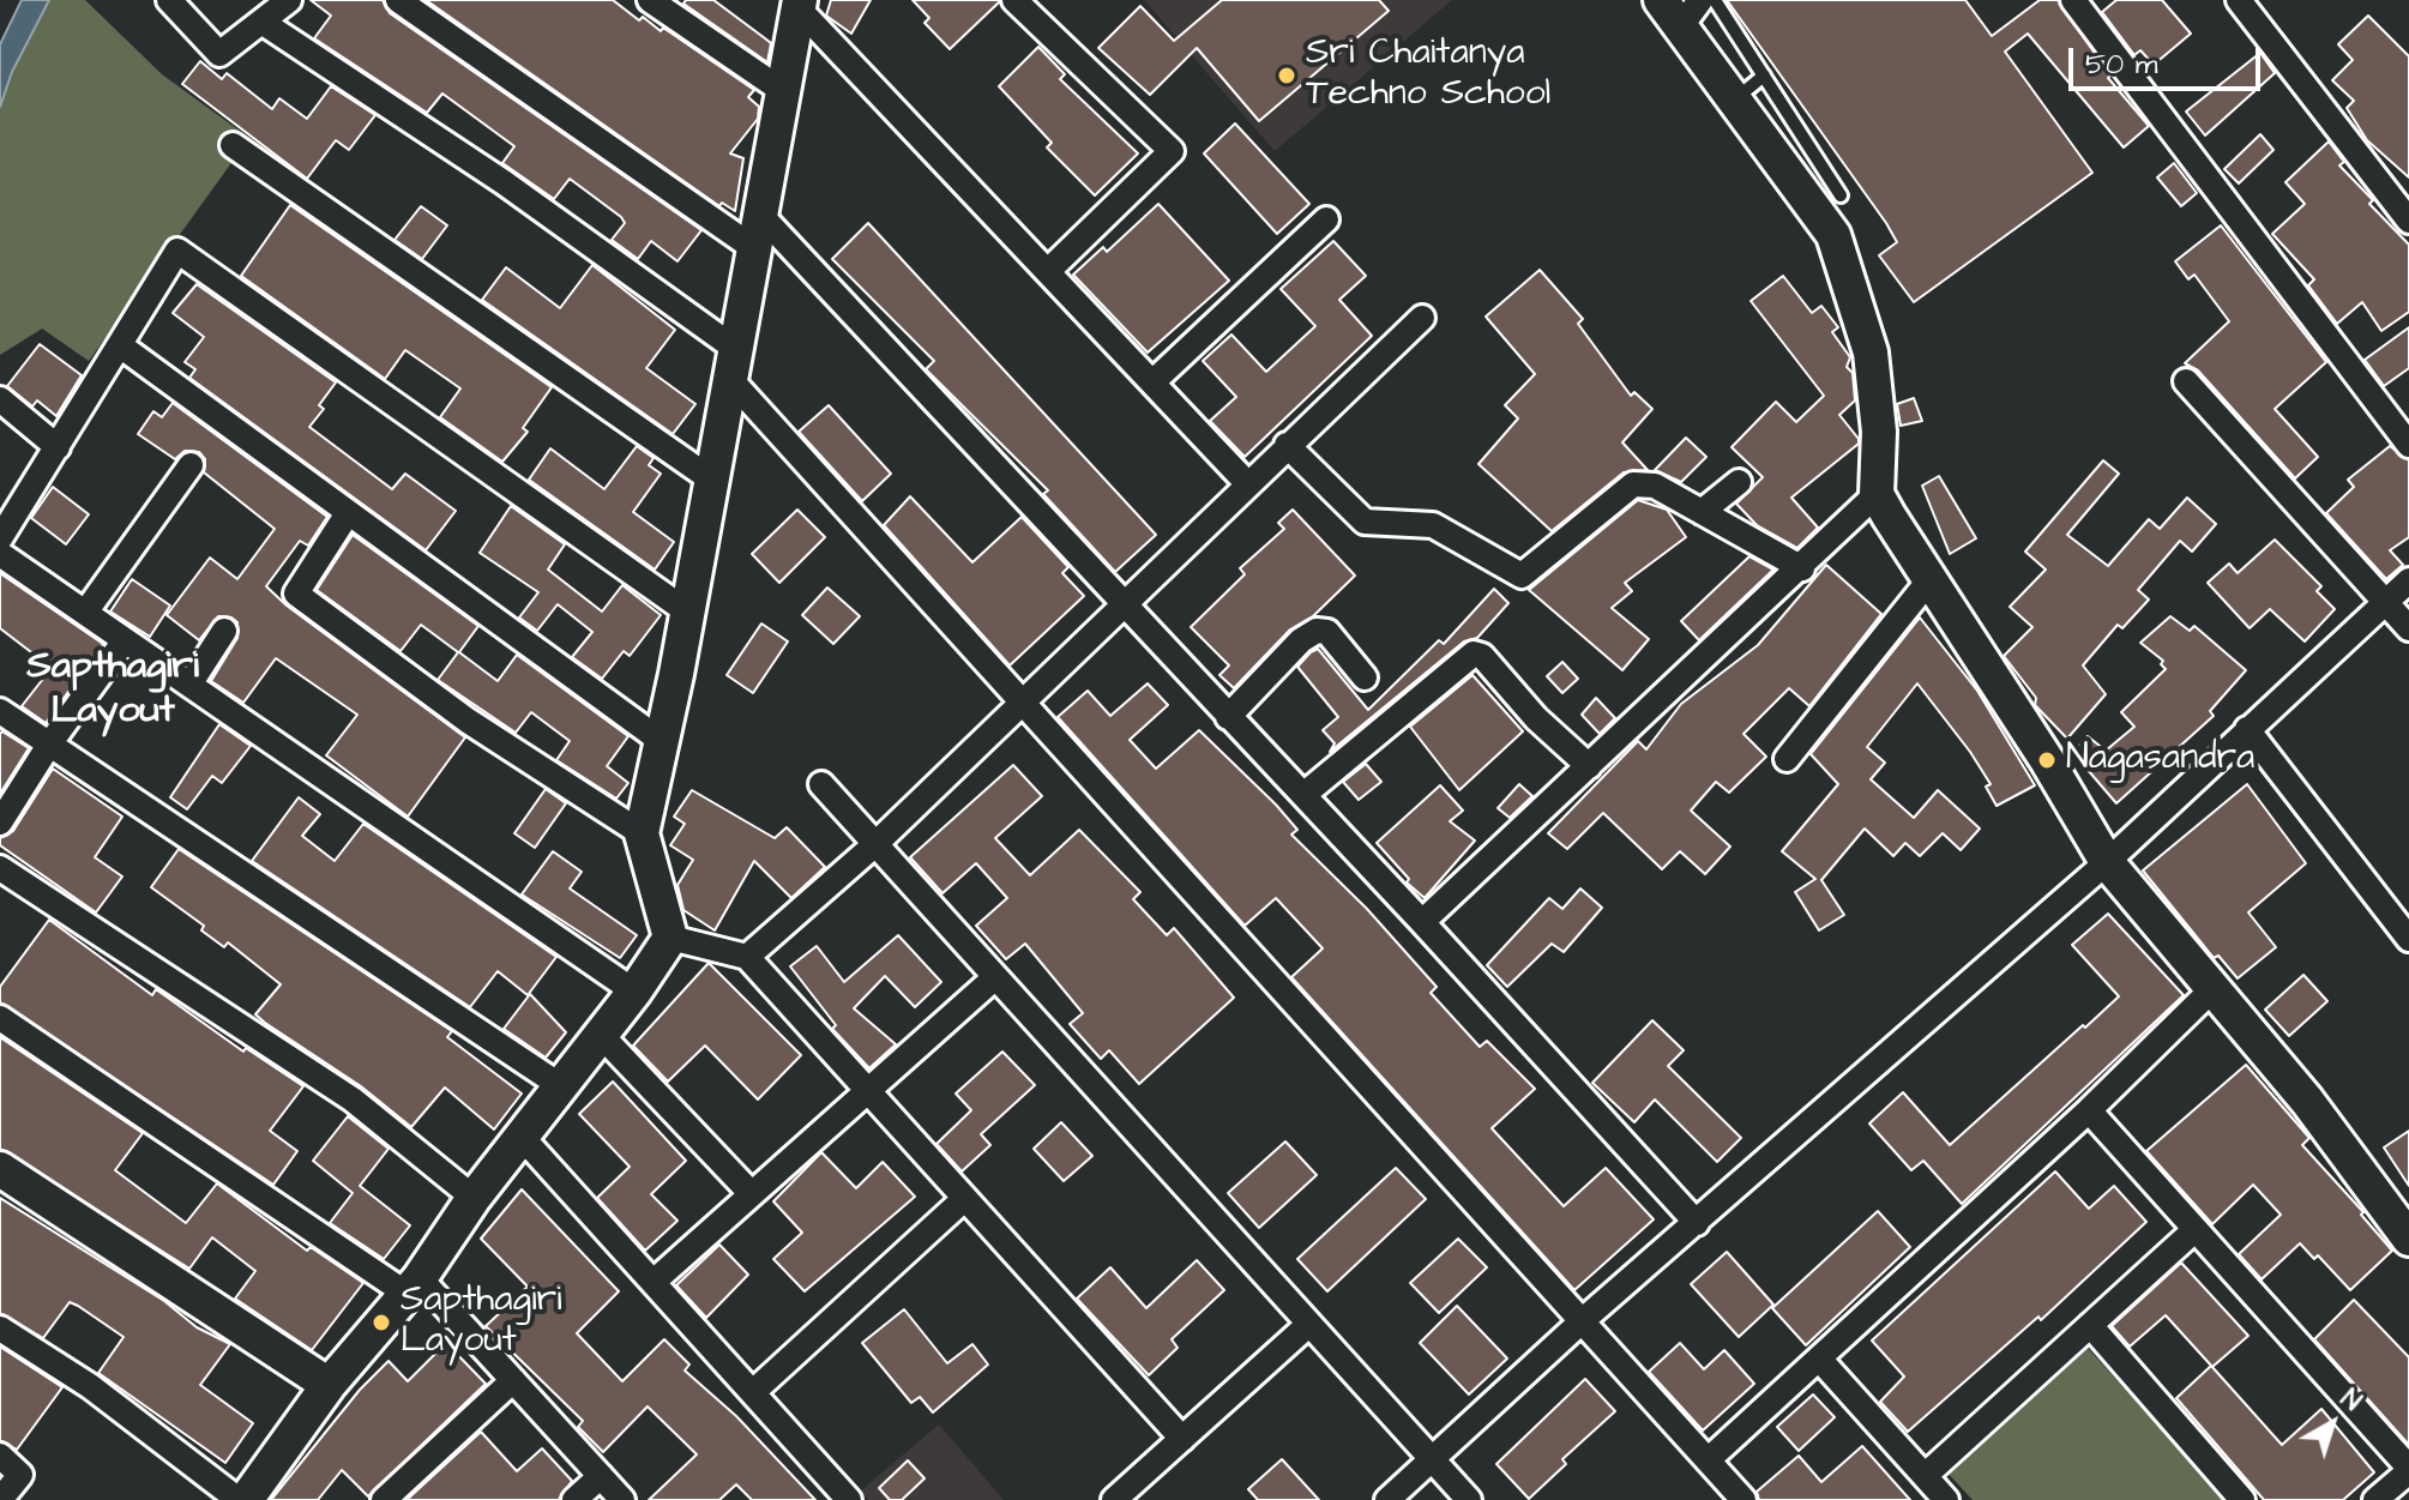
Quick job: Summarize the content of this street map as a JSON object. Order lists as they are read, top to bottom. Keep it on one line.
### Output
{"districts":["Sapthagiri Layout"],"places":["Sri Chaitanya Techno School","Nagasandra","Sapthagiri Layout"],"scale_bar":"50 m","north":"top right"}
